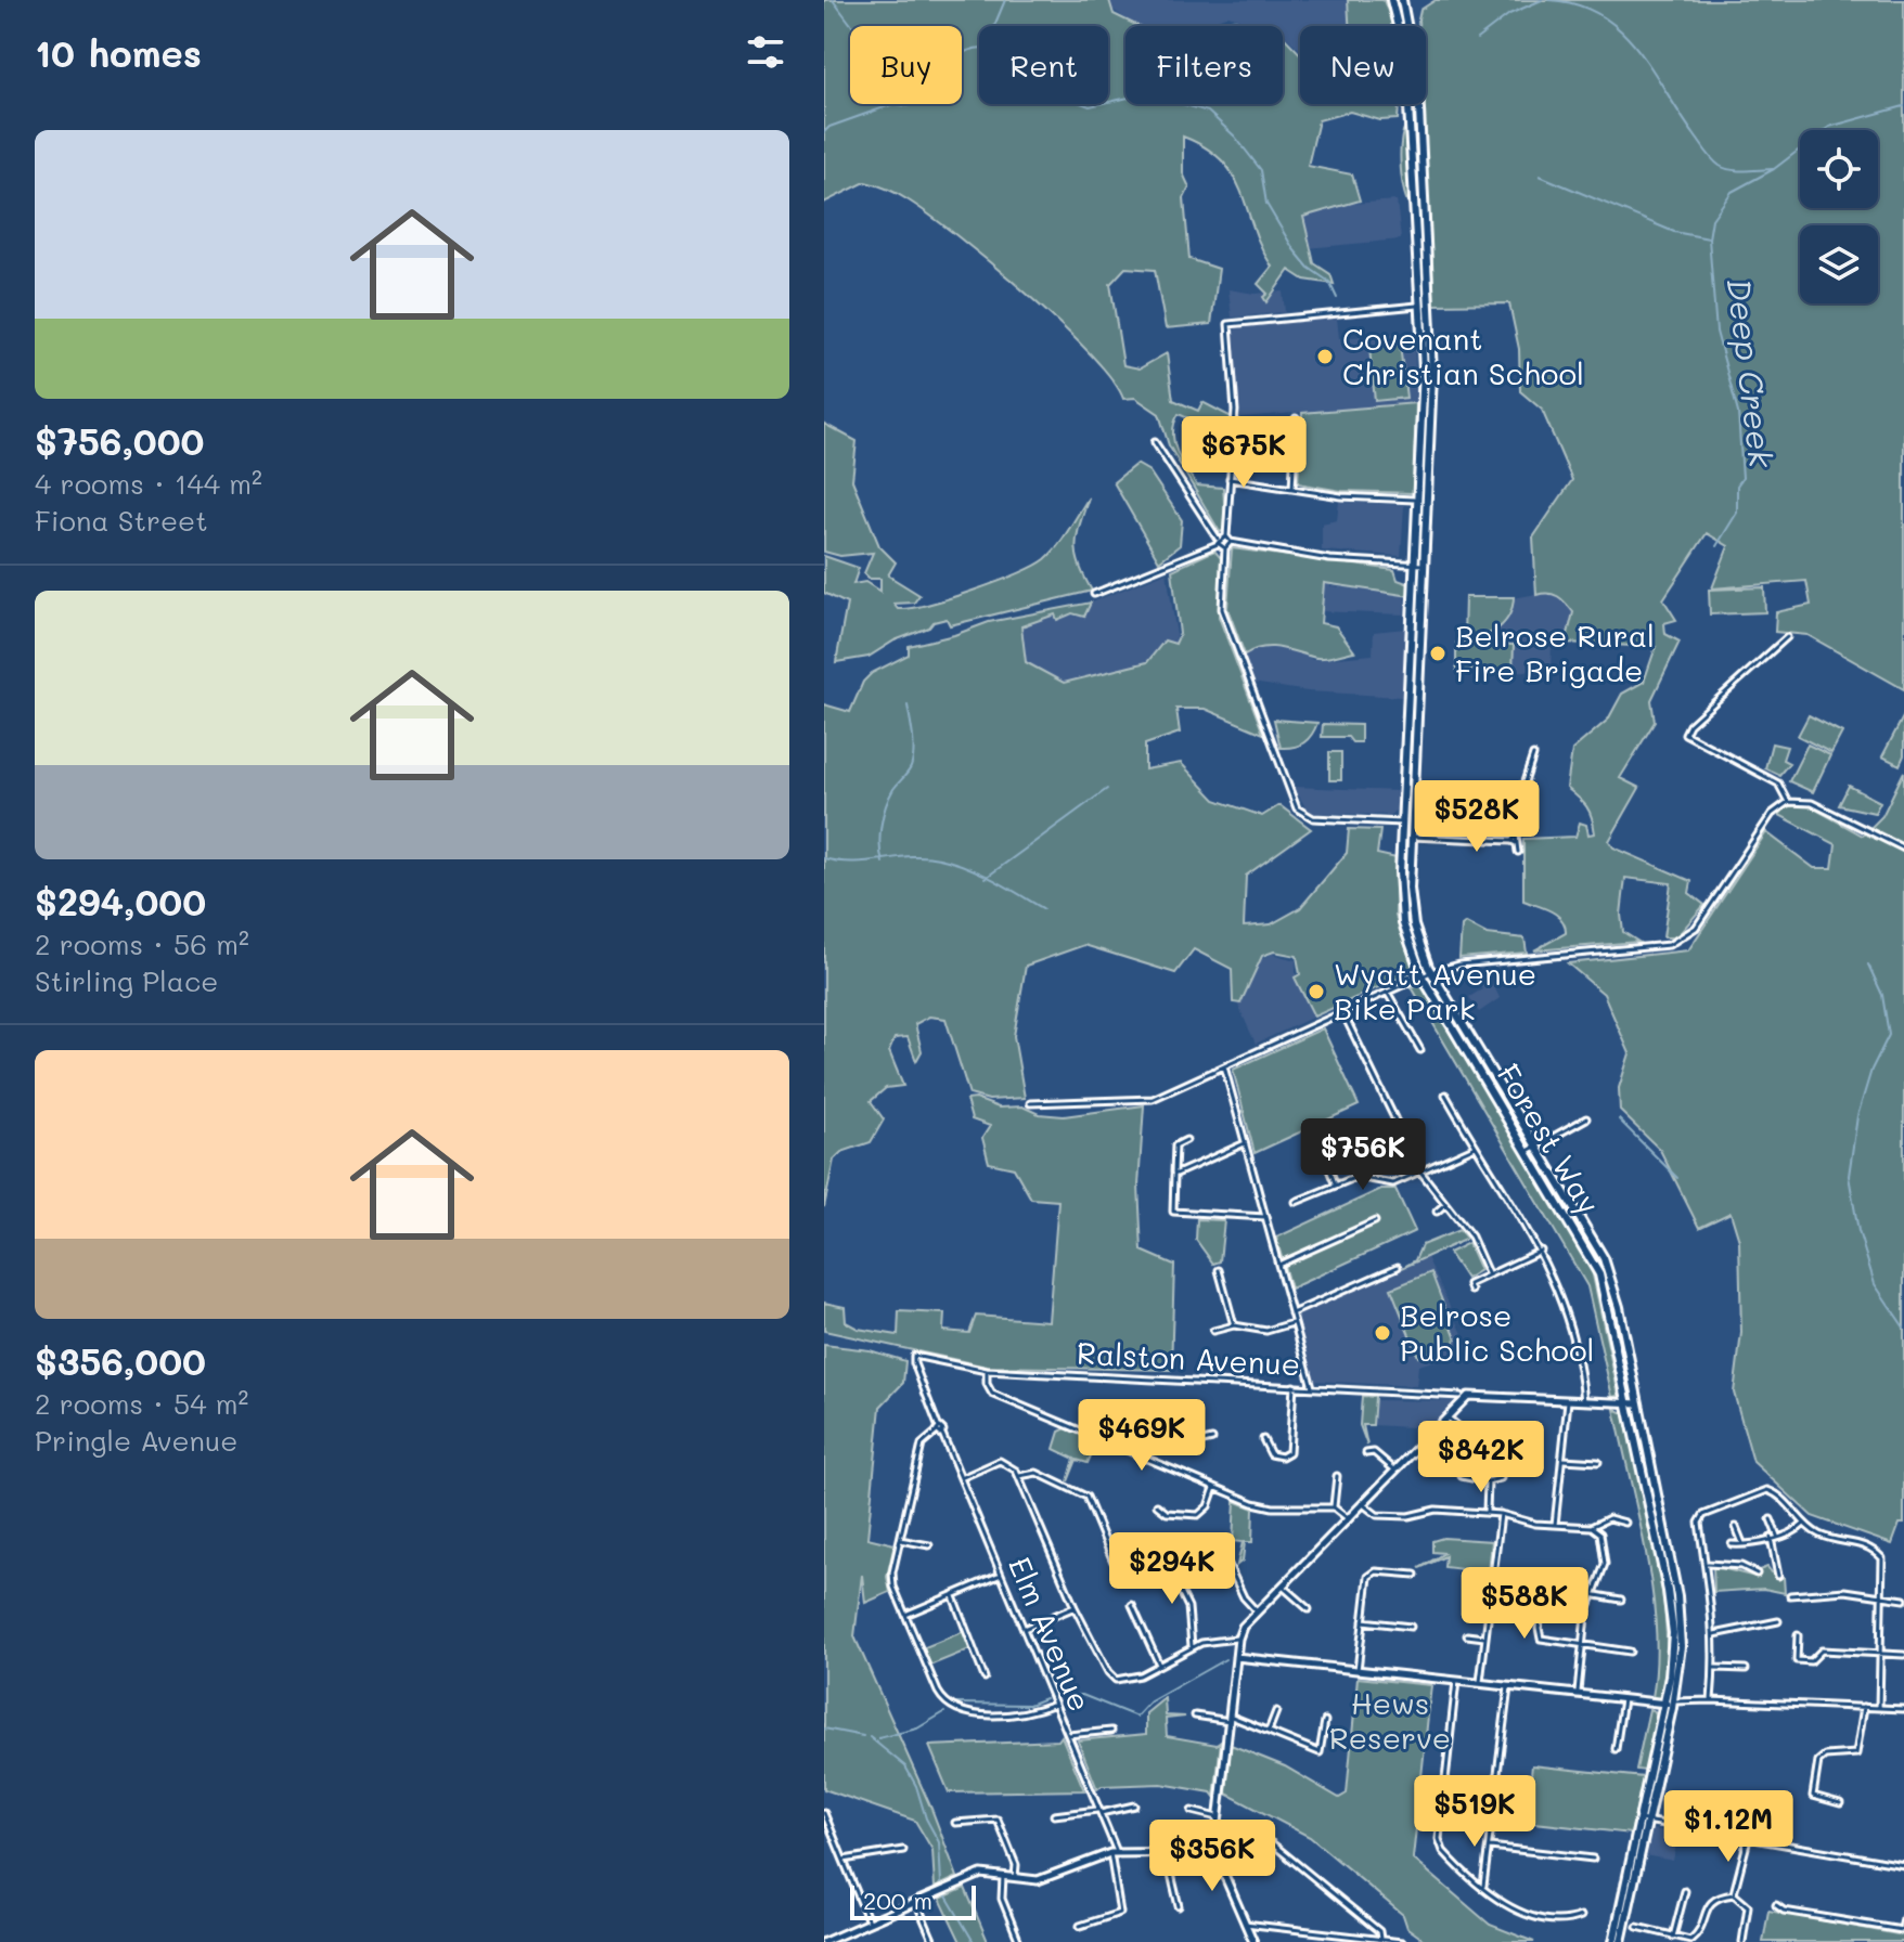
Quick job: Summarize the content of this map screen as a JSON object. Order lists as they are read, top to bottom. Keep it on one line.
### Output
{"streets":{"main road":["Forest Way"],"street":["Ralston Avenue","Elm Avenue"]},"crossings":[["Forest Way","Ralston Avenue"],["Ralston Avenue","Elm Avenue"]],"water":["Deep Creek"],"parks":["Hews Reserve"],"places":["Covenant Christian School","Belrose Rural Fire Brigade","Wyatt Avenue Bike Park","Belrose Public School"],"scale_bar":"200 m","page":{"heading":"10 homes","chip":["Buy","Rent","Filters","New"],"list":[{"name":"$756,000","note":"4 rooms · 144 m² · Fiona Street"},{"name":"$294,000","note":"2 rooms · 56 m² · Stirling Place"},{"name":"$356,000","note":"2 rooms · 54 m² · Pringle Avenue"}],"price":["$675K","$528K","$756K","$469K","$842K","$294K","$588K","$519K","$1.12M","$356K"],"scale":"200 m"}}
